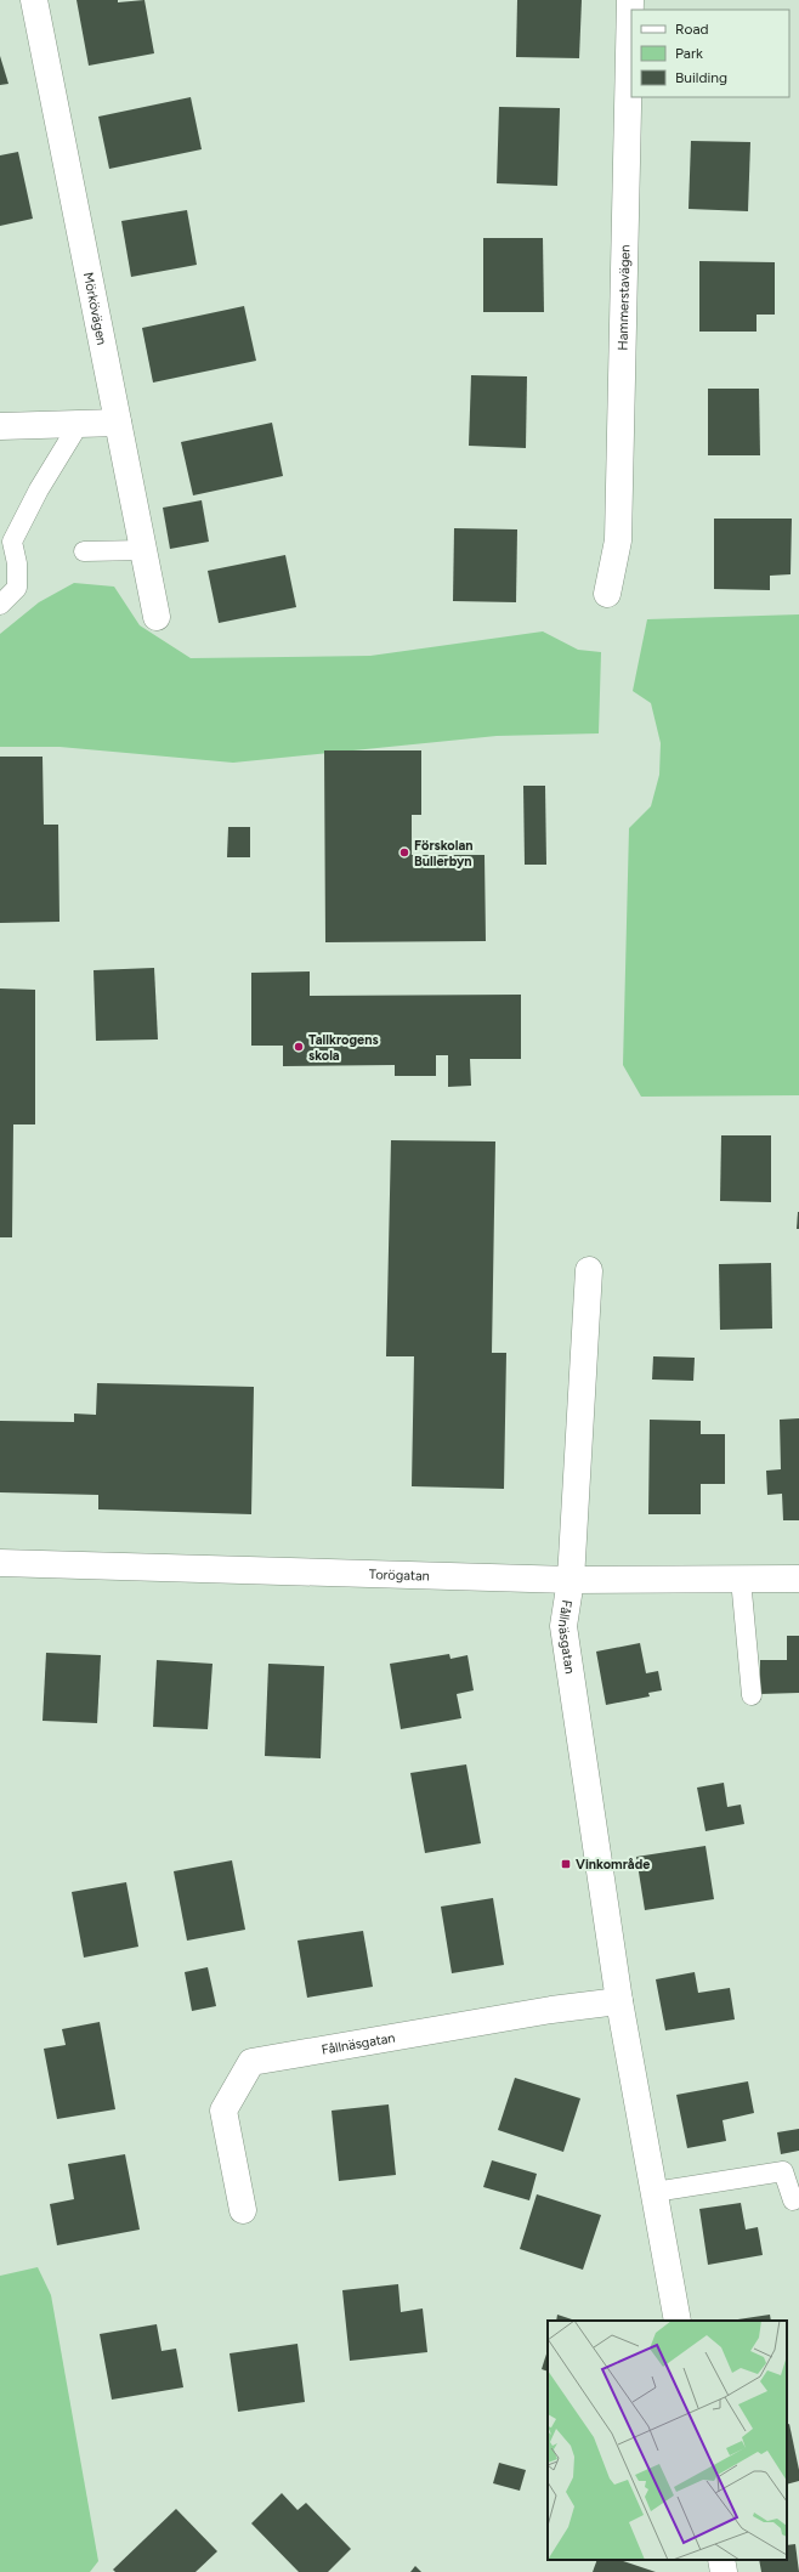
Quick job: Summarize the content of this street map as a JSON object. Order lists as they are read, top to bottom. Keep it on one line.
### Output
{"streets":{"street":["Hammerstavägen","Mörkövägen","Torögatan","Fållnäsgatan"]},"crossings":[["Torögatan","Fållnäsgatan"]],"places":{"other":["Förskolan Bullerbyn","Tallkrogens skola"],"transit":["Vinkområde"]},"legend":["Road","Park","Building"]}
